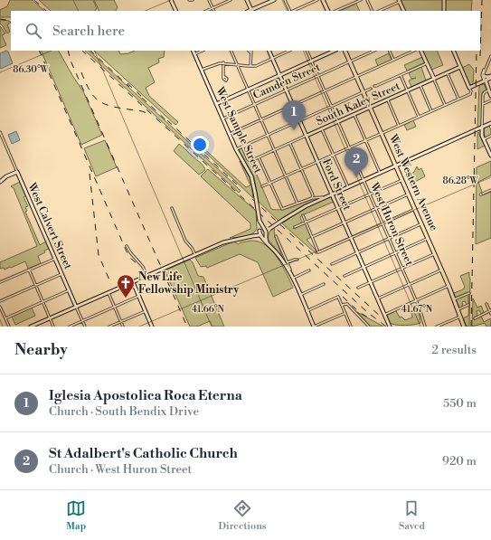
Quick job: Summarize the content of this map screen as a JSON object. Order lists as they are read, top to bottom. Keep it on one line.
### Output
{"streets":{"main road":["West Western Avenue"],"street":["Camden Street","South Kaley Street","West Sample Street","Ford Street","West Huron Street","West Calvert Street"]},"crossings":[["Camden Street","West Sample Street"],["Camden Street","West Western Avenue"],["Camden Street","Ford Street"],["Camden Street","West Huron Street"],["South Kaley Street","West Western Avenue"],["South Kaley Street","Ford Street"],["South Kaley Street","West Huron Street"]],"places":{"church":["New Life Fellowship Ministry"]},"page":{"search":"Search here","pins":["1","2"],"heading":["Nearby","2 results"],"list":[{"mark":"1","name":"Iglesia Apostolica Roca Eterna","note":"Church · South Bendix Drive","value":"550 m"},{"mark":"2","name":"St Adalbert's Catholic Church","note":"Church · West Huron Street","value":"920 m"}],"nav":["Map","Directions","Saved"]},"coordinates":["86.30°W","86.28°W","41.66°N","41.67°N"]}
